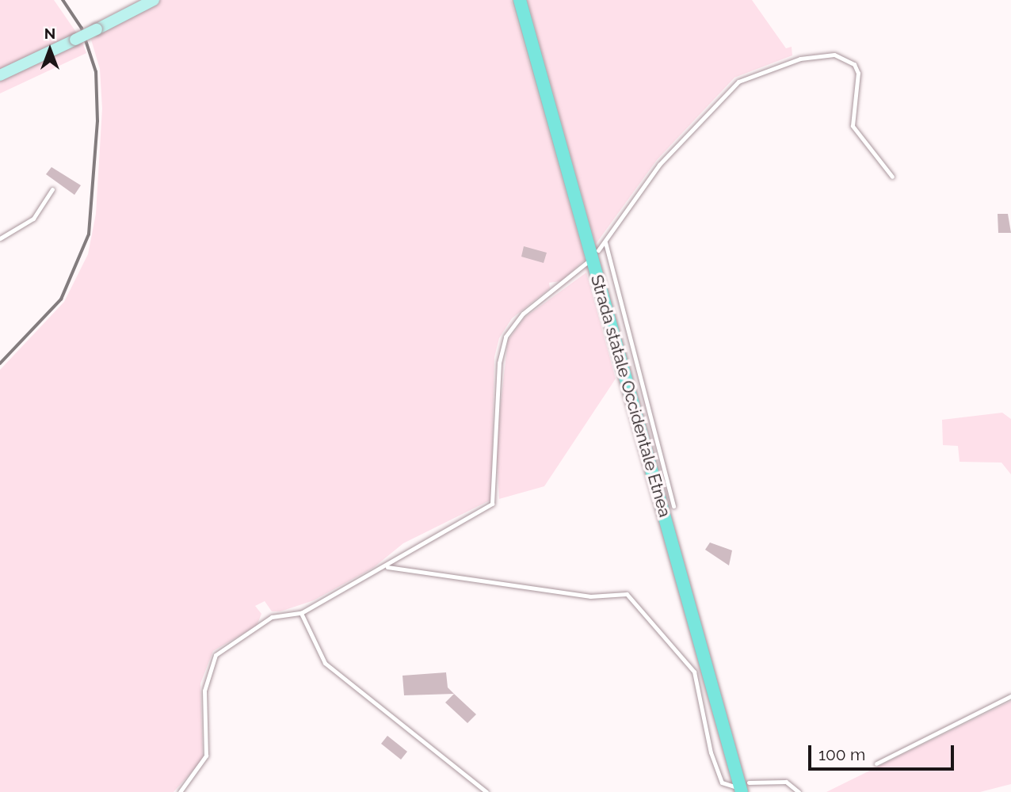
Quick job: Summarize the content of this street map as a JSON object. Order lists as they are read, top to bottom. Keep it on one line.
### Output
{"streets":{"main road":["Strada statale Occidentale Etnea"]},"scale_bar":"100 m","north":"top"}
